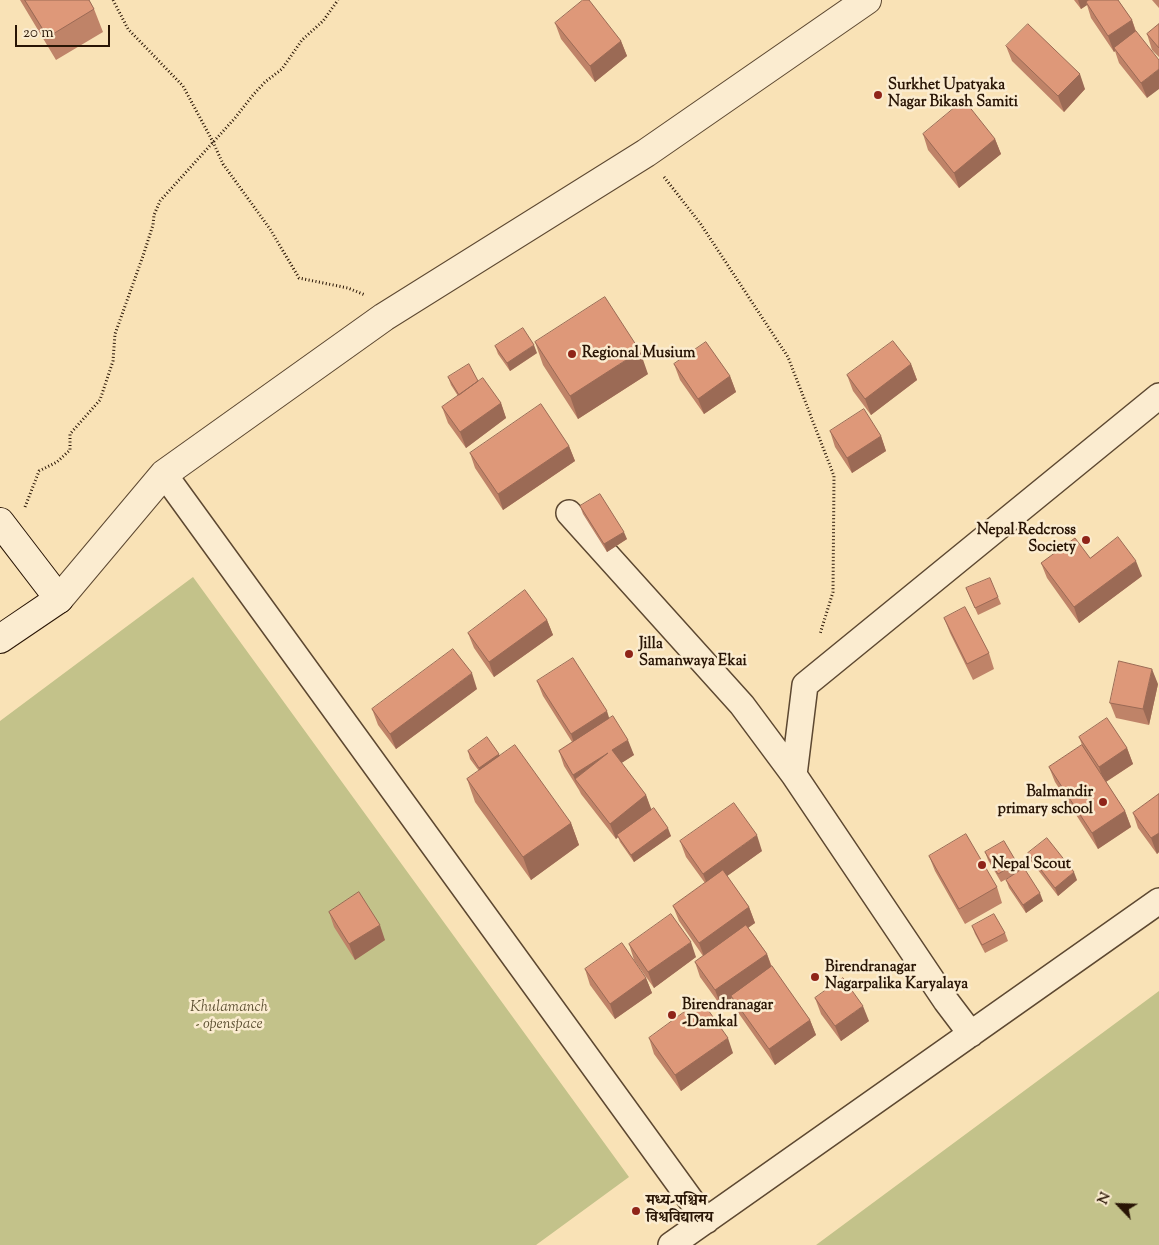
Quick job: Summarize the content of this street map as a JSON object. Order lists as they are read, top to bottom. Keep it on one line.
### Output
{"parks":["Khulamanch - openspace"],"places":["Surkhet Upatyaka Nagar Bikash Samiti","Regional Musium","Nepal Redcross Society","Jilla Samanwaya Ekai","Balmandir primary school","Nepal Scout","Birendranagar Nagarpalika Karyalaya","Birendranagar -Damkal","मध्य-पश्चिम विश्वविद्यालय"],"scale_bar":"20 m","north":"top left"}
